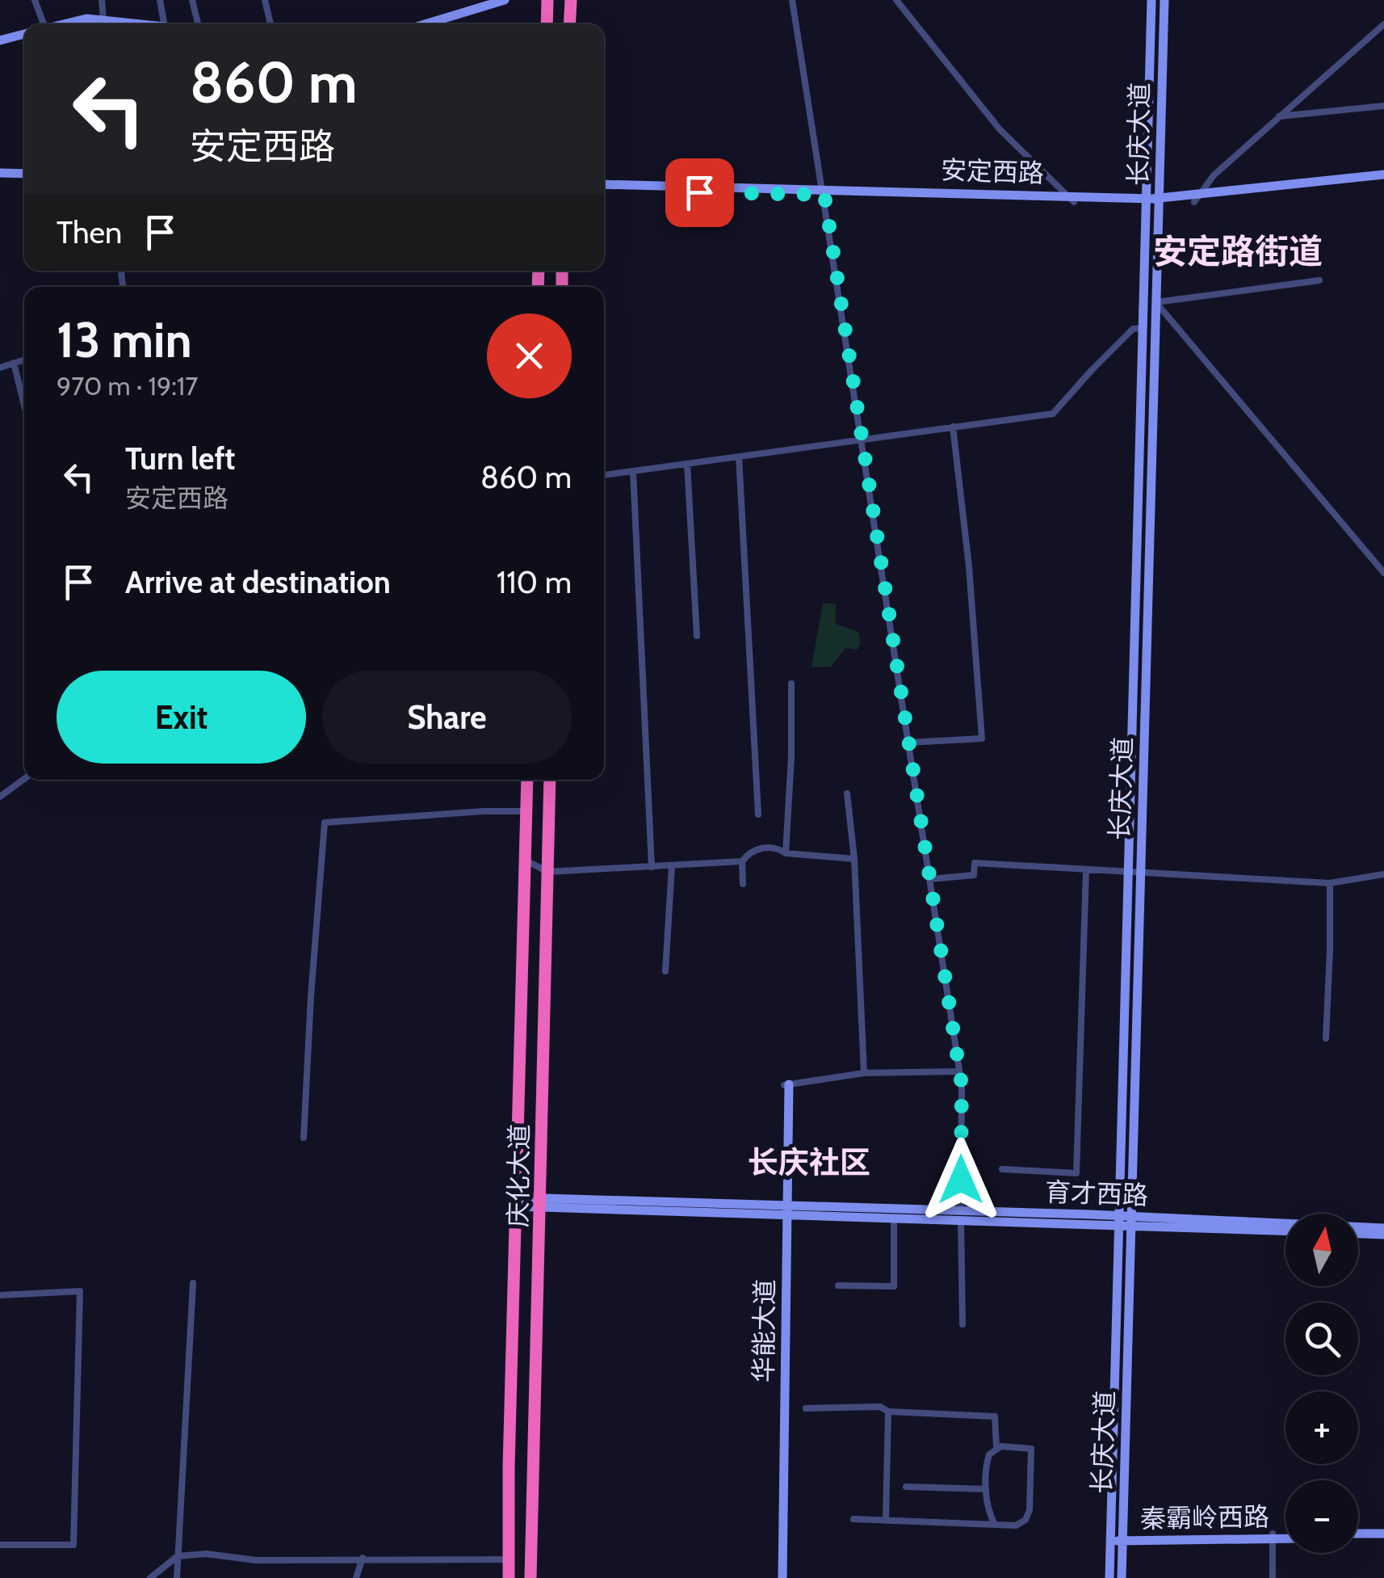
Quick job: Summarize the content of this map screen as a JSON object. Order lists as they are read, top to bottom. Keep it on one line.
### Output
{"streets":{"highway":["庆化大道"],"main road":["长庆大道","安定西路","育才西路","华能大道","秦霸岭西路"]},"crossings":[["长庆大道","安定西路"],["长庆大道","育才西路"],["长庆大道","秦霸岭西路"],["庆化大道","育才西路"],["育才西路","华能大道"]],"districts":["安定路街道","长庆社区"],"north":"top","page":{"turn":["860 m","安定西路"],"then":"Then","heading":["13 min","970 m · 19:17"],"list":[{"name":"Turn left","note":"安定西路","value":"860 m"},{"name":"Arrive at destination","value":"110 m"}],"buttons":["Exit","Share"],"map_buttons":["+","−"]}}
